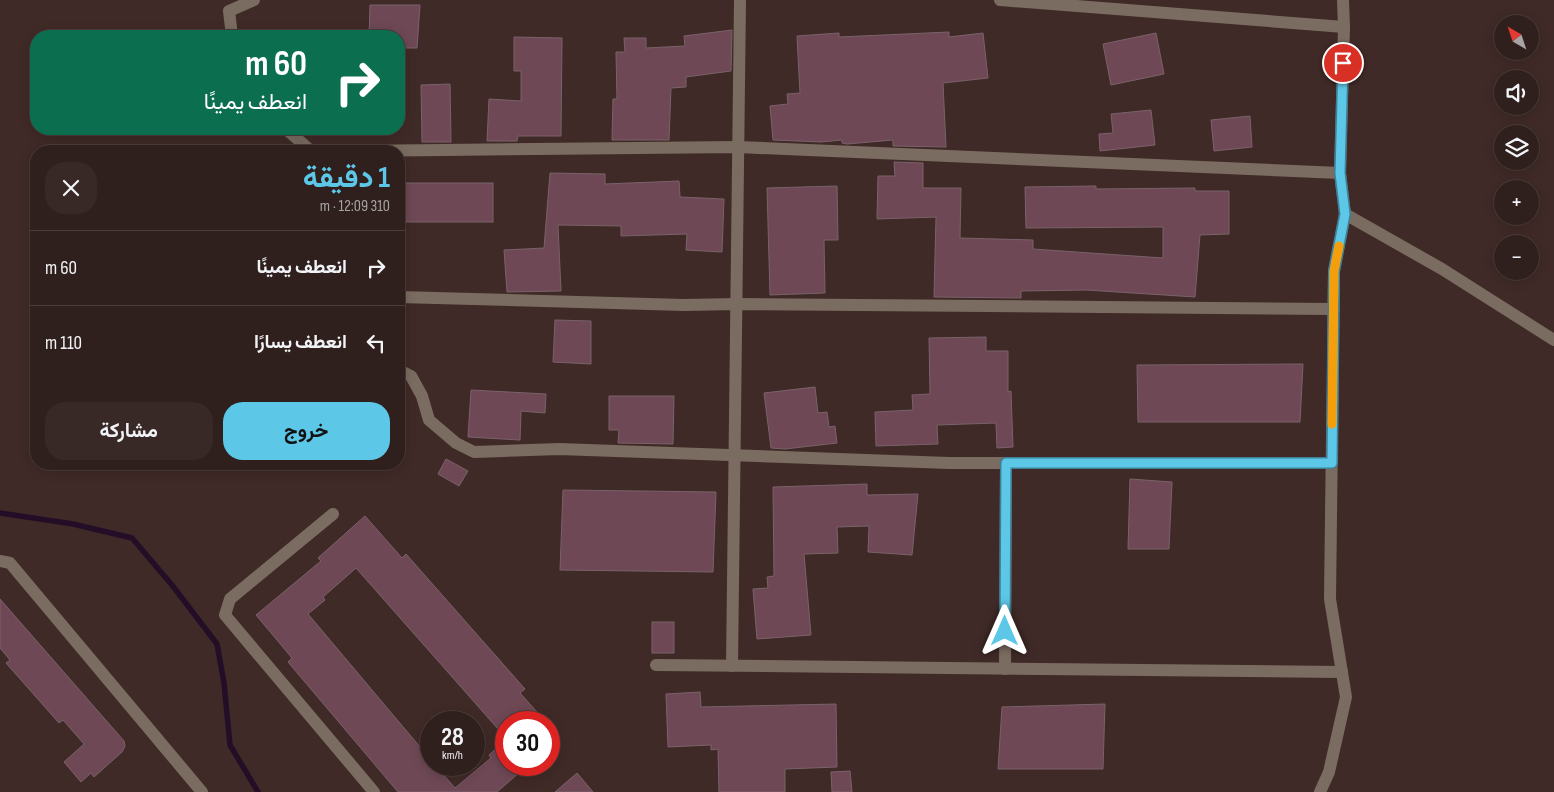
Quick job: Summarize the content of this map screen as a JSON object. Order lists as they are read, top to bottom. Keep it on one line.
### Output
{"north":"top left","page":{"map_buttons":["+","−"],"turn":["60 m","انعطف يمينًا"],"heading":["1 دقيقة","310 m · 12:09"],"list":[{"name":"انعطف يمينًا","value":"60 m"},{"name":"انعطف يسارًا","value":"110 m"}],"buttons":["خروج","مشاركة"],"speed":"28 km/h","limit":"30"}}
